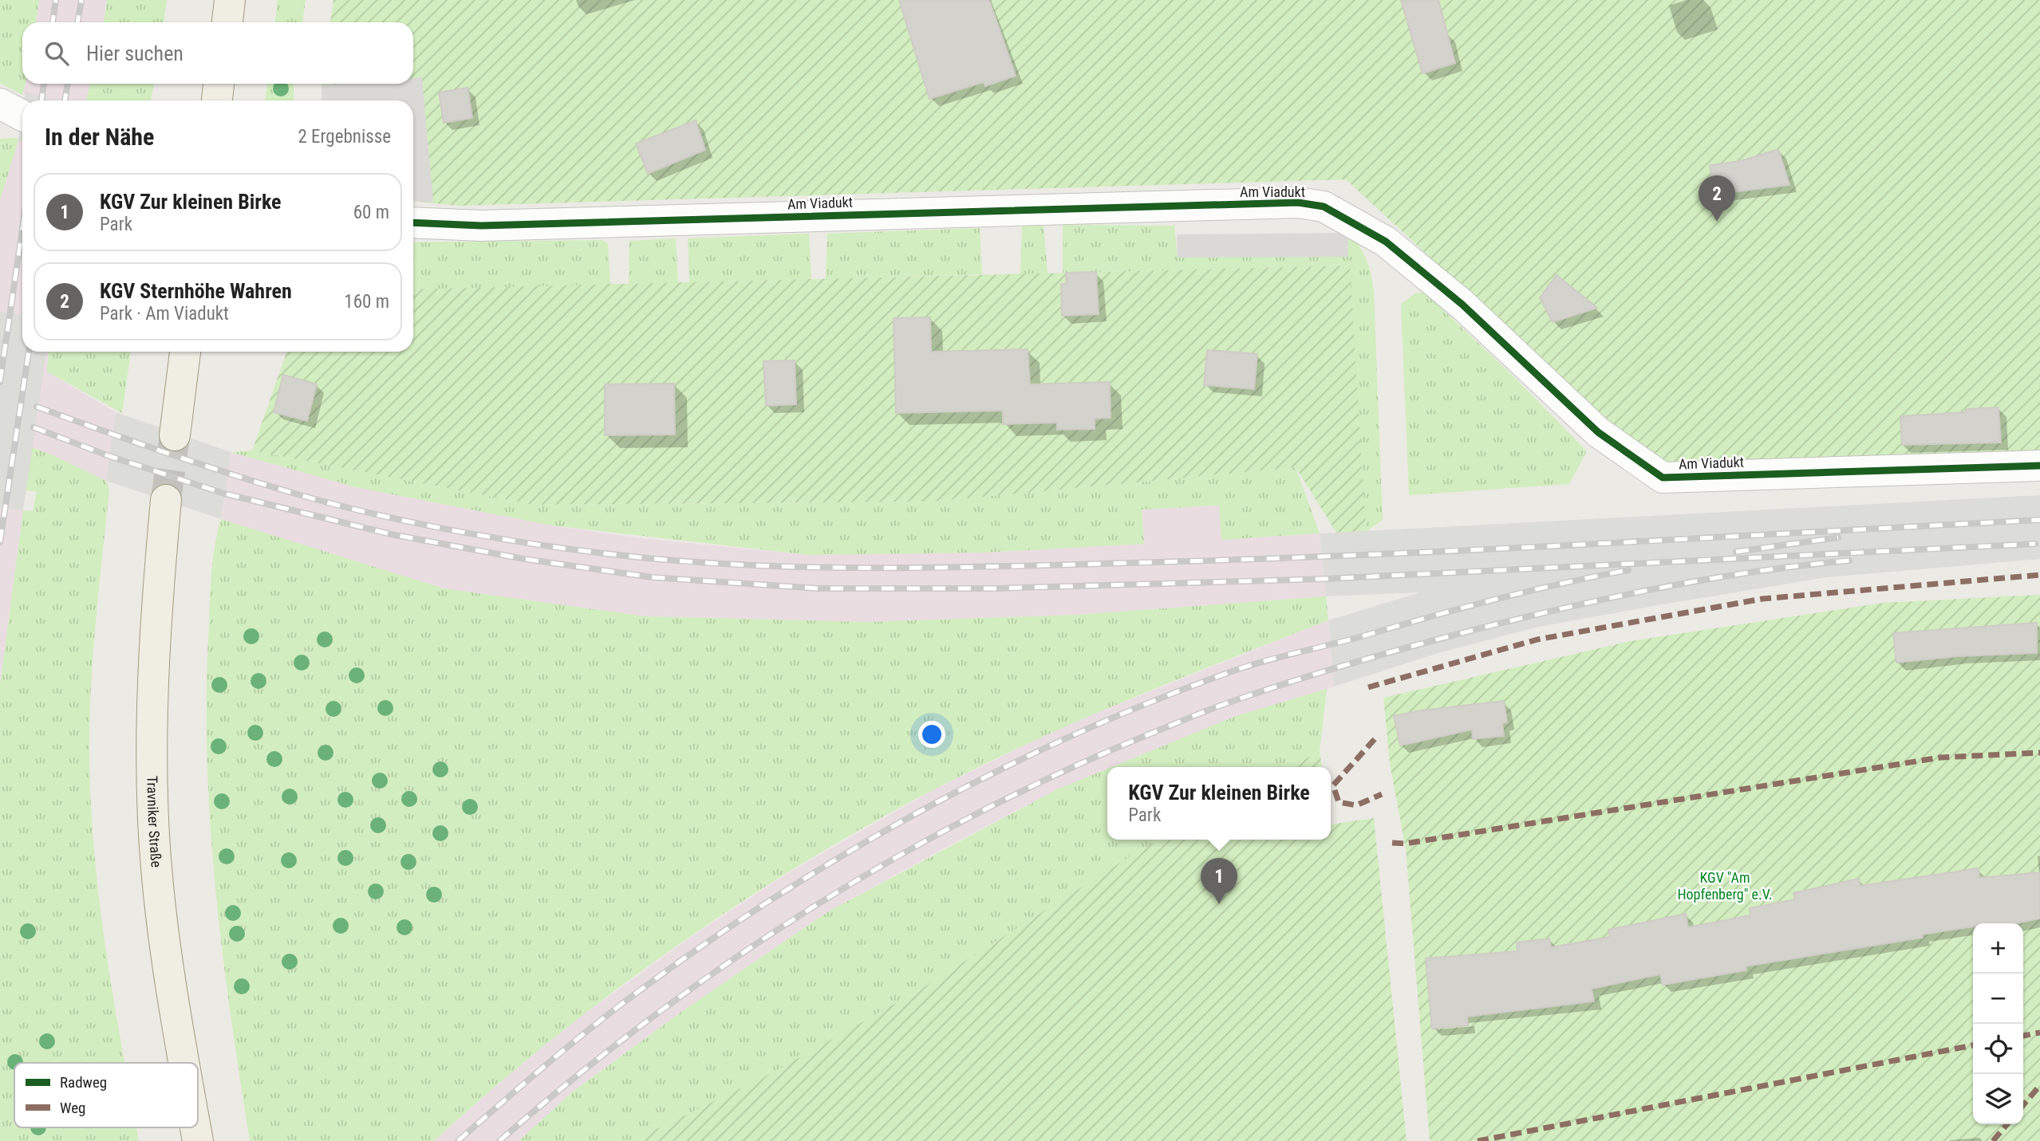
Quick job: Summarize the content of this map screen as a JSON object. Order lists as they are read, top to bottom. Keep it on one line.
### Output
{"streets":{"main road":["Travniker Straße"],"street":["Am Viadukt"]},"parks":["KGV \"Am Hopfenberg\" e.V."],"legend":["Radweg","Weg"],"page":{"search":"Hier suchen","heading":["In der Nähe","2 Ergebnisse"],"list":[{"mark":"1","name":"KGV Zur kleinen Birke","note":"Park","value":"60 m"},{"mark":"2","name":"KGV Sternhöhe Wahren","note":"Park · Am Viadukt","value":"160 m"}],"pins":["2","1"],"popup":["KGV Zur kleinen Birke","Park"],"map_buttons":["+","−"]}}
